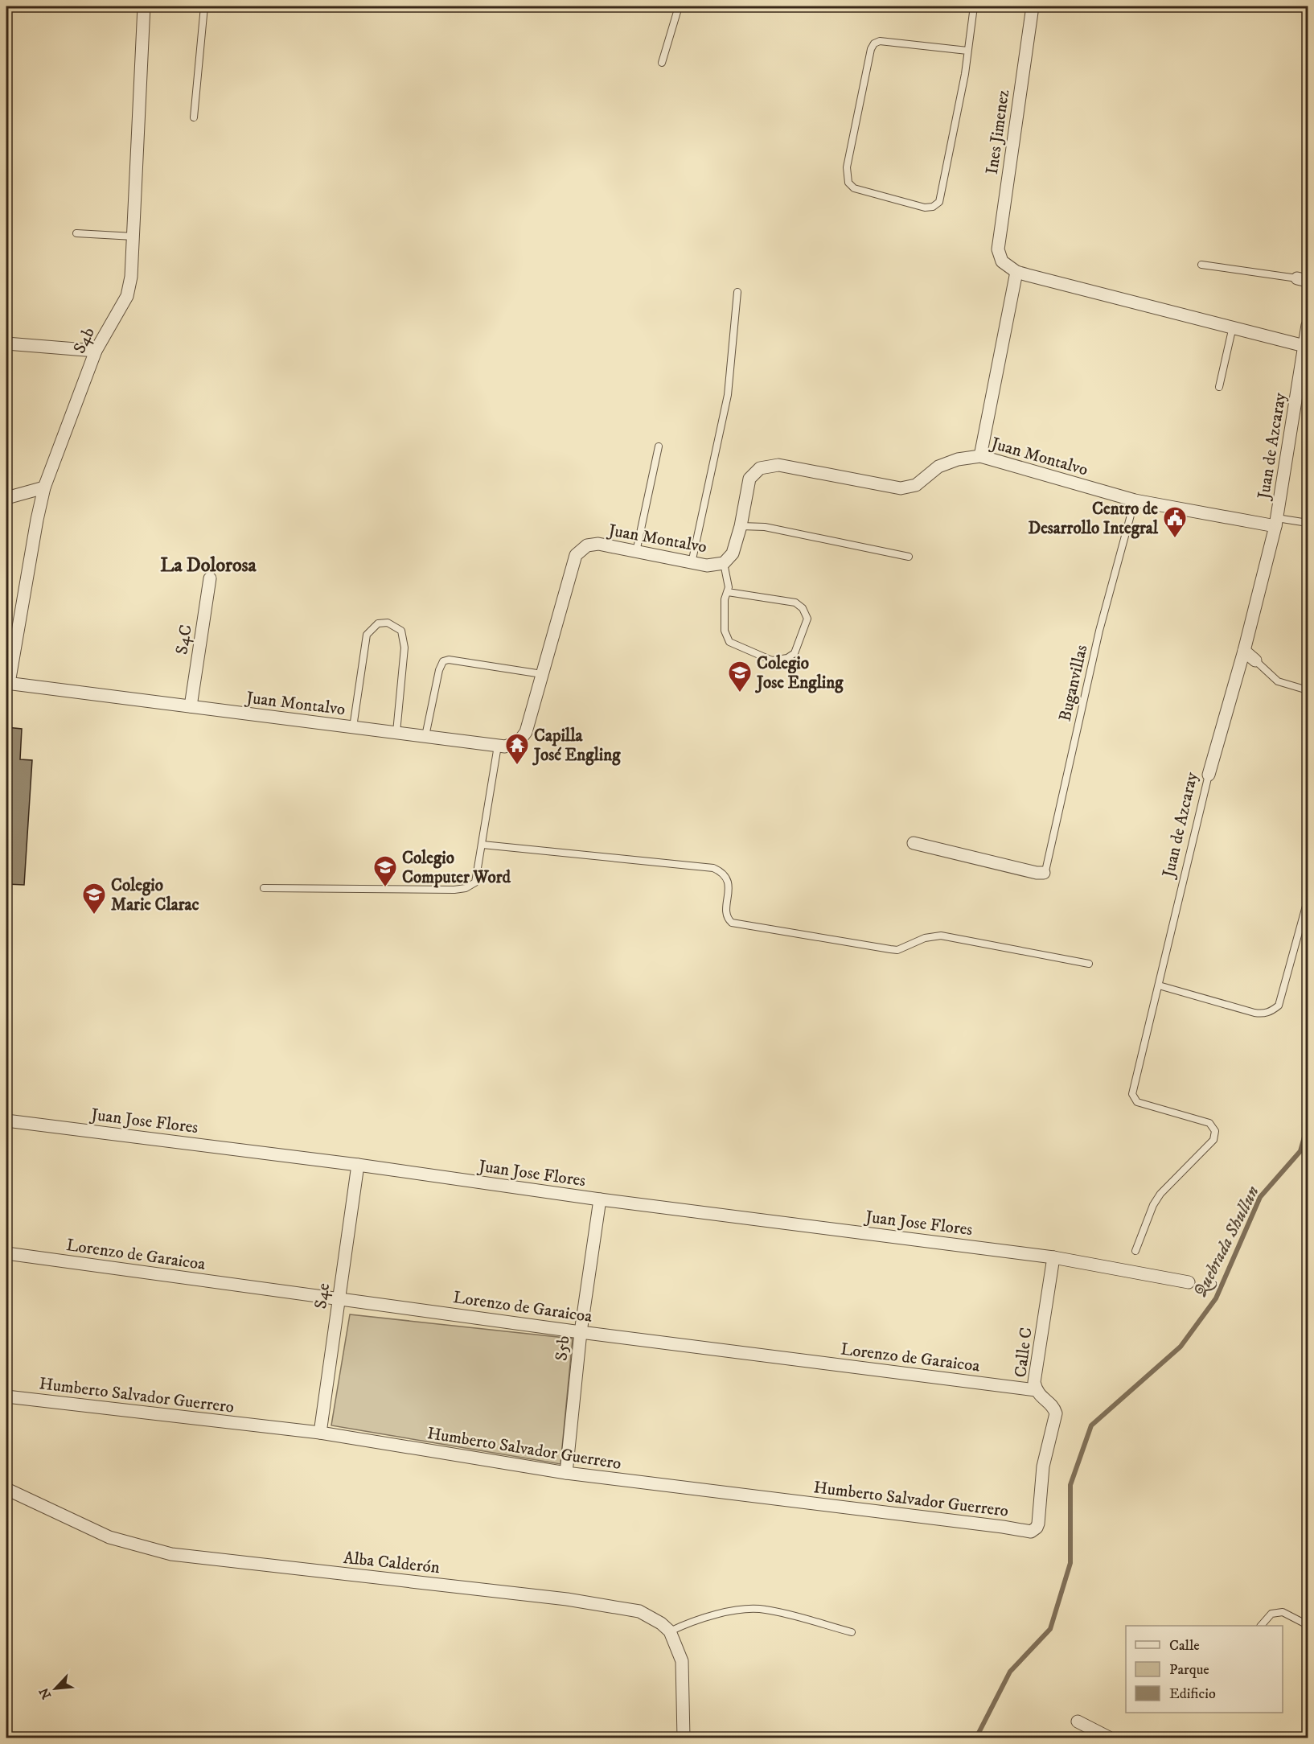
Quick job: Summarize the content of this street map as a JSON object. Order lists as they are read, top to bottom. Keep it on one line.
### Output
{"streets":{"street":["Ines Jimenez","S4b","Juan de Azcaray","Juan Montalvo","S4C","Juan Jose Flores","Lorenzo de Garaicoa","S4e","S5b","Calle C","Humberto Salvador Guerrero","Alba Calderón"],"lane":["Buganvillas"]},"crossings":[["S4b","Juan Montalvo"],["Juan de Azcaray","Juan Montalvo"],["Juan Montalvo","S4C"],["Juan Montalvo","Buganvillas"],["Juan Jose Flores","S4e"],["Juan Jose Flores","S5b"],["Juan Jose Flores","Calle C"],["Lorenzo de Garaicoa","S4e"],["Lorenzo de Garaicoa","S5b"],["Lorenzo de Garaicoa","Calle C"],["S4e","Humberto Salvador Guerrero"],["S5b","Humberto Salvador Guerrero"],["Calle C","Humberto Salvador Guerrero"]],"districts":["La Dolorosa"],"water":["Quebrada Shullun"],"places":{"public building":["Centro de Desarrollo Integral"],"school or university":["Colegio Jose Engling","Colegio Computer Word","Colegio Marie Clarac"],"temple":["Capilla José Engling"]},"legend":["Calle","Parque","Edificio"],"north":"bottom left"}
